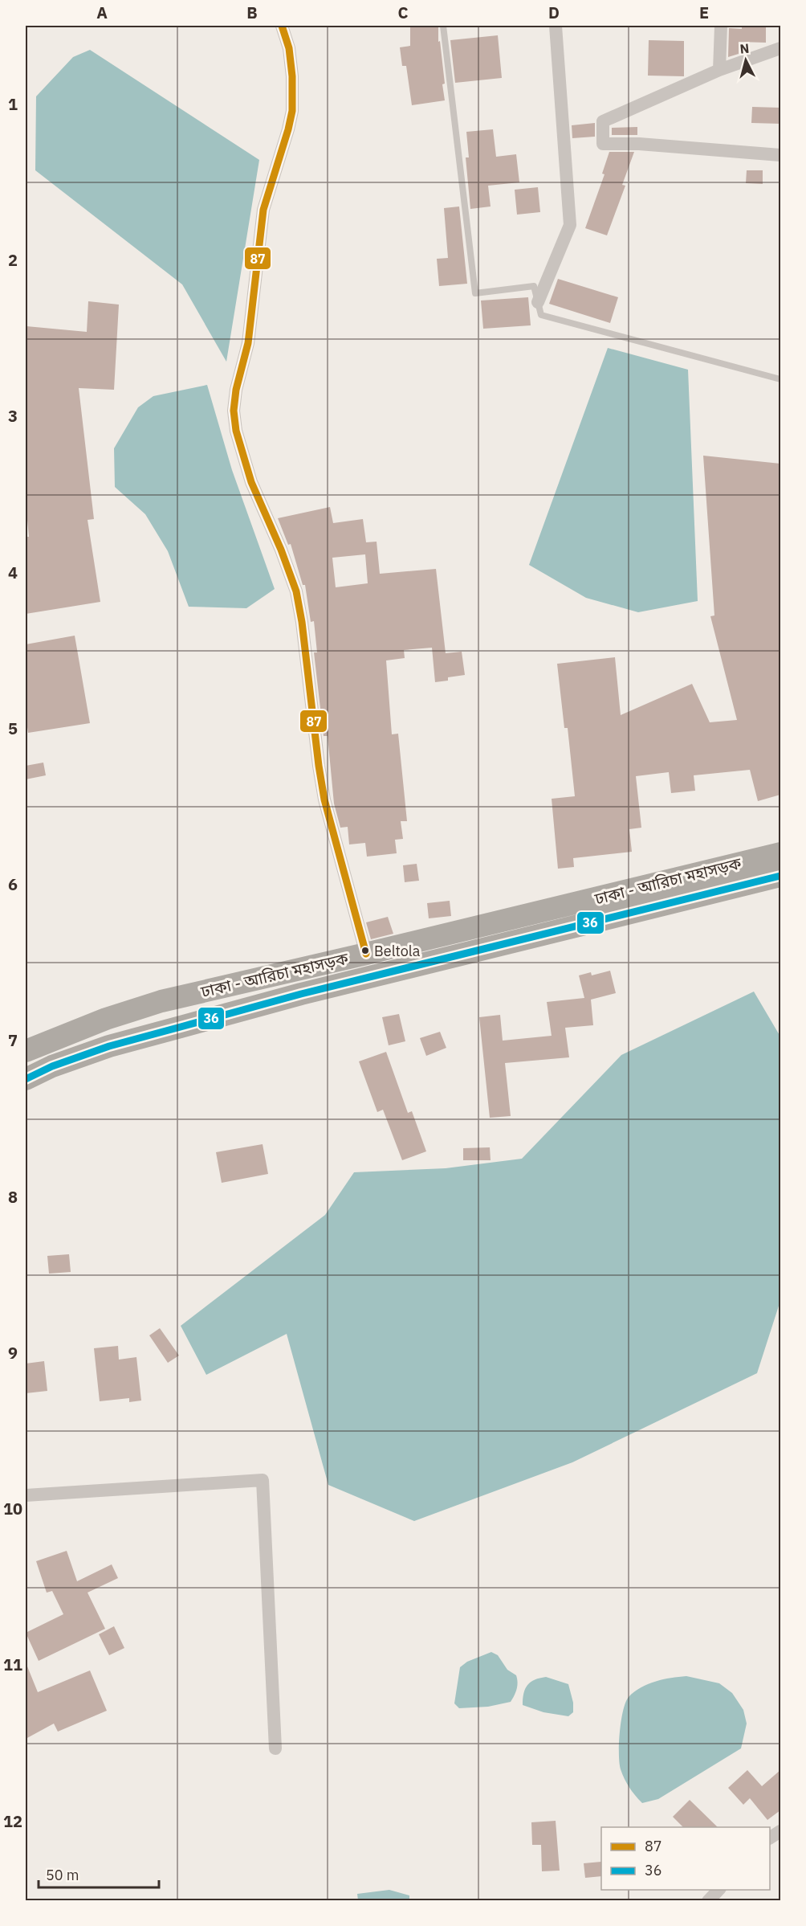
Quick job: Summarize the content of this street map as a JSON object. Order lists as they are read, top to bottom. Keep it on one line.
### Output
{"streets":{"highway":["ঢাকা - আরিচা মহাসড়ক"]},"places":["Beltola"],"lines":["transit line 87","transit line 36"],"legend":["87","36"],"scale_bar":"50 m","north":"top","grid":{"columns":["A","B","C","D","E"],"rows":["1","2","3","4","5","6","7","8","9","10","11","12"]}}
